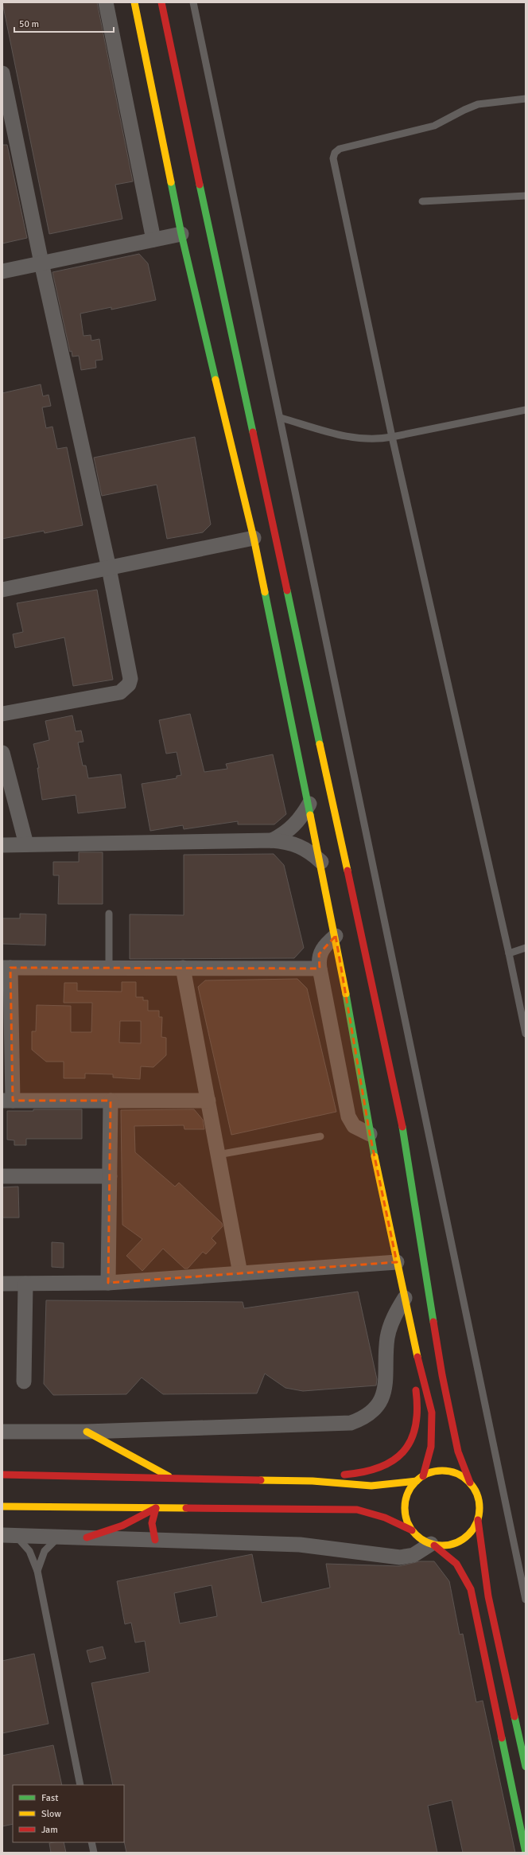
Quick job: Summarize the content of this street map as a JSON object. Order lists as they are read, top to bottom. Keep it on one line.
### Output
{"legend":["Fast","Slow","Jam"],"scale_bar":"50 m"}
